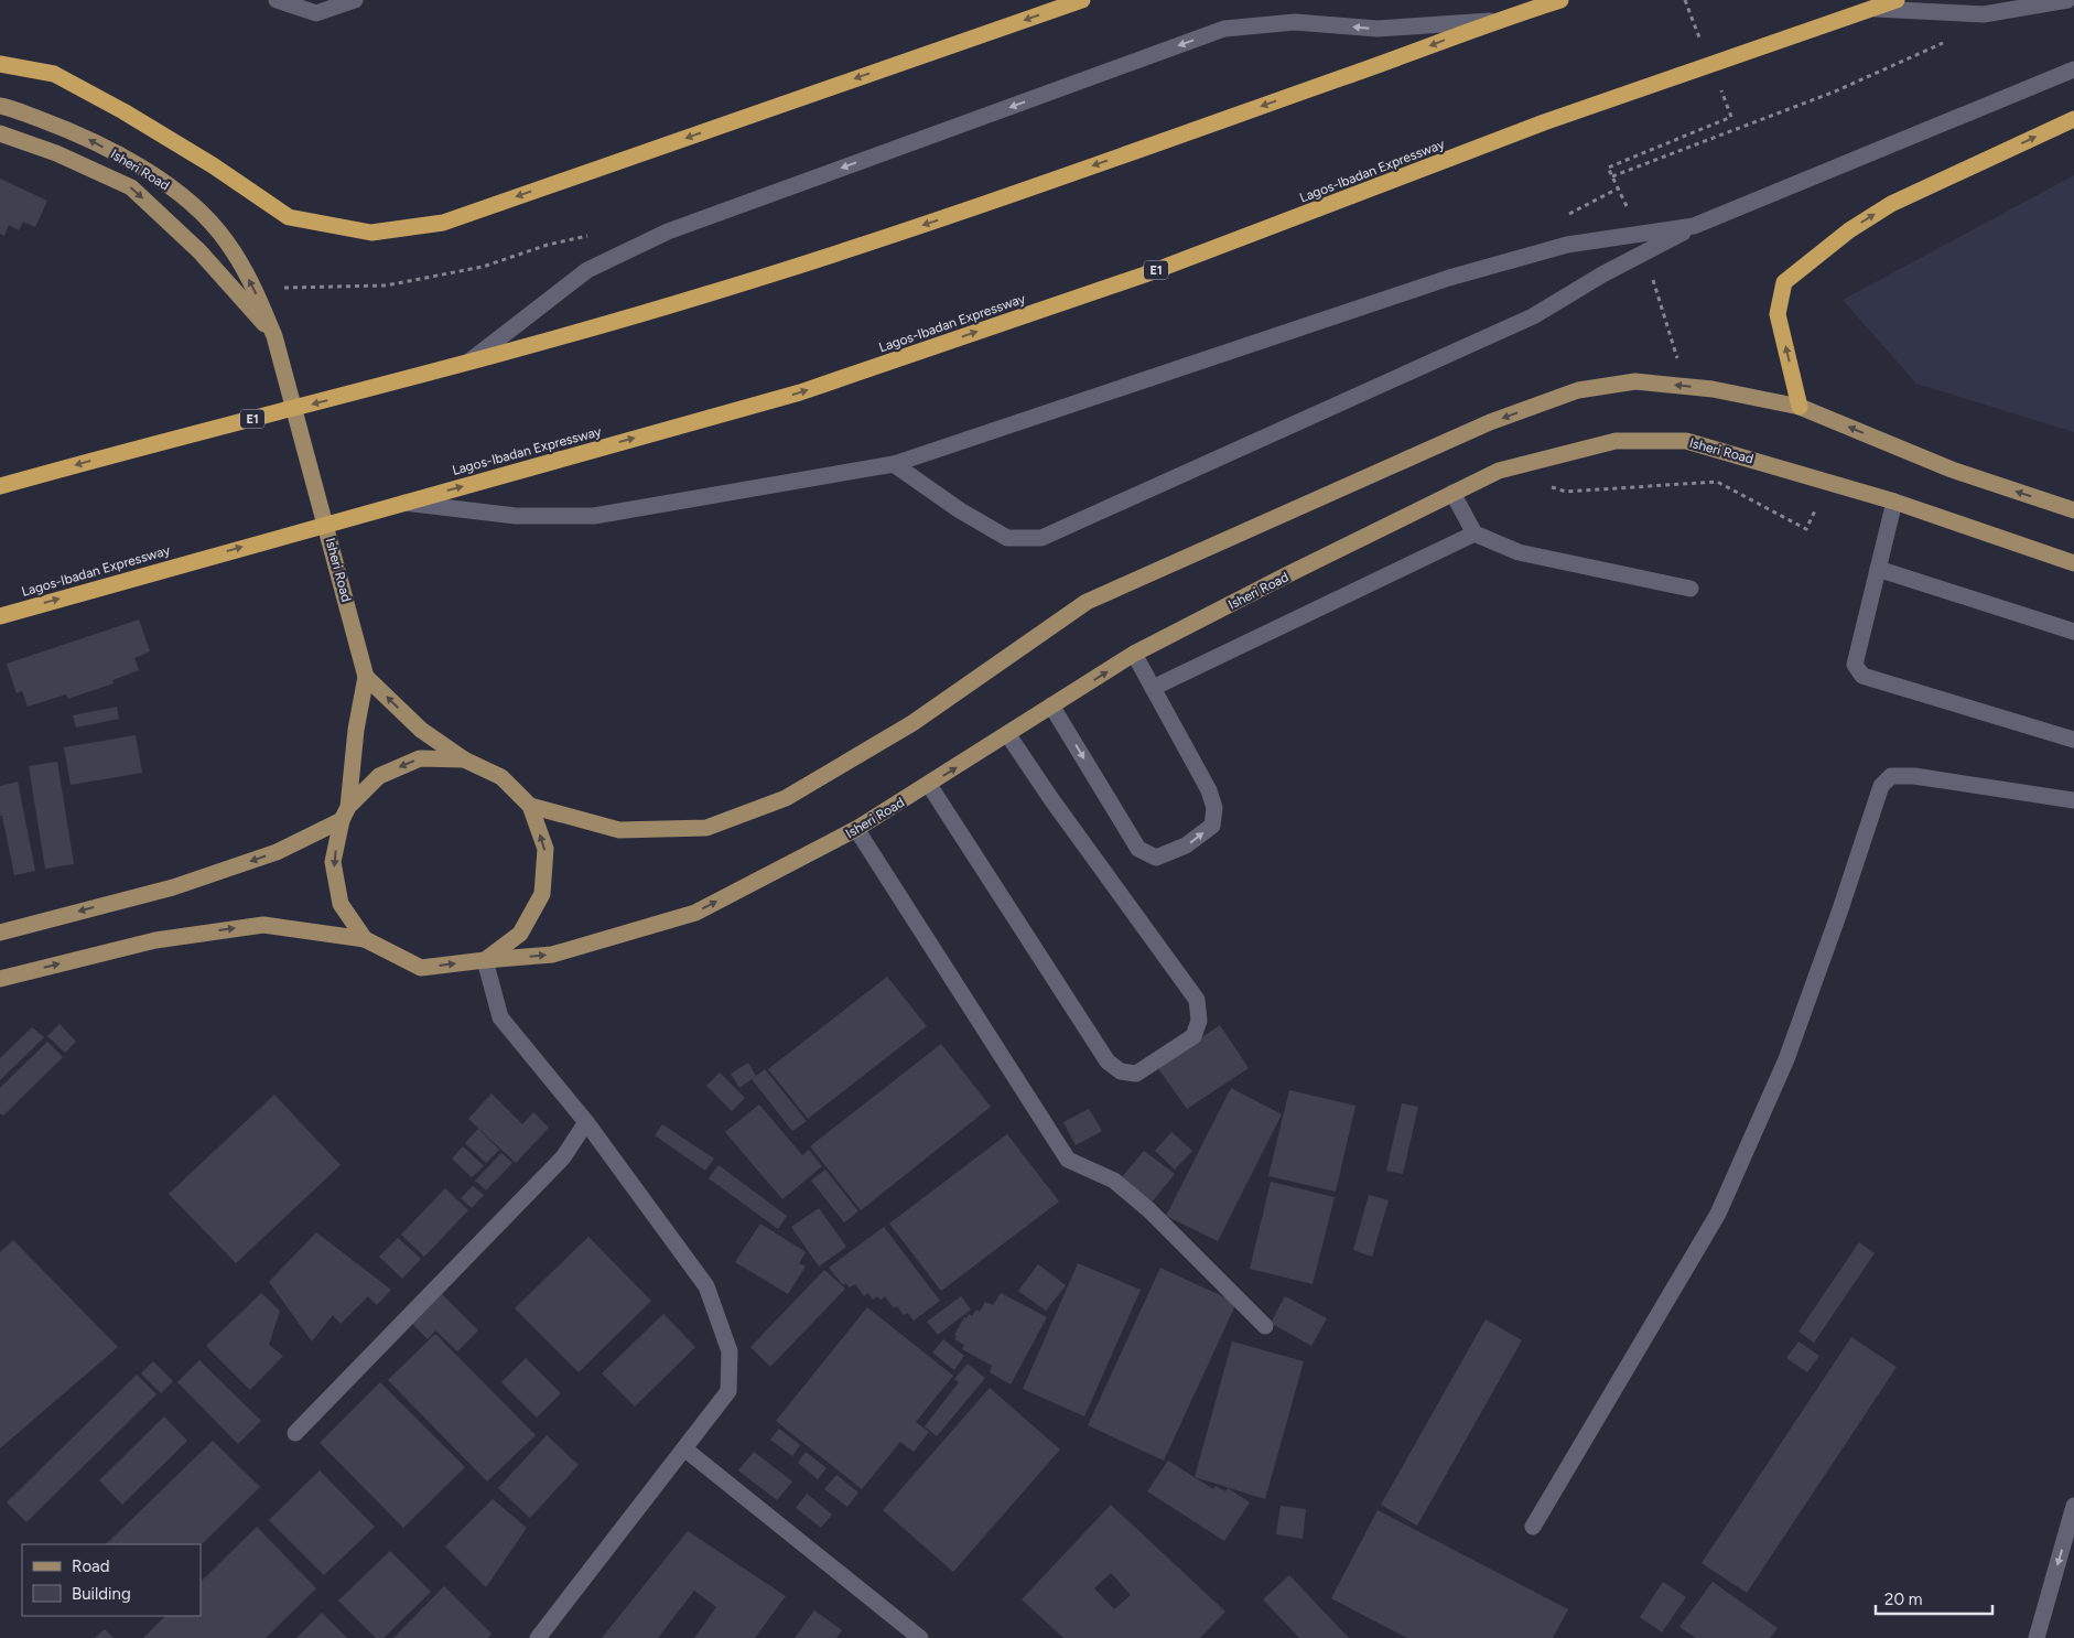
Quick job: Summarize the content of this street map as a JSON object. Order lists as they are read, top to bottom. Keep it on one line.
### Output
{"streets":{"highway":["Lagos-Ibadan Expressway","E1"],"main road":["Isheri Road"]},"legend":["Road","Building"],"scale_bar":"20 m"}
